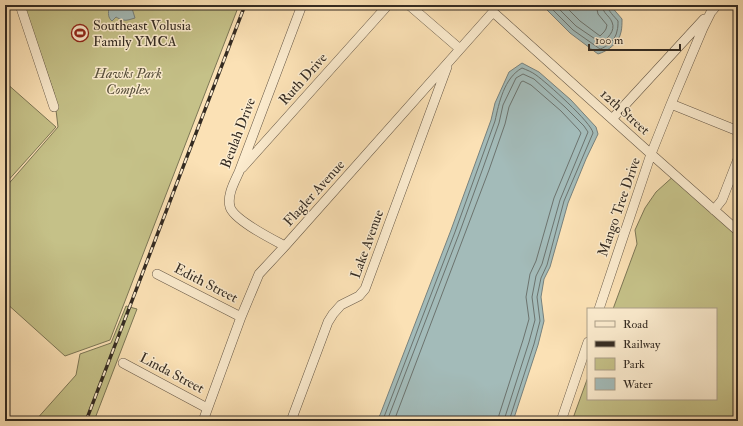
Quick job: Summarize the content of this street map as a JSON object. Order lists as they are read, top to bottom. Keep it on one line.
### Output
{"streets":{"street":["Ruth Drive","12th Street","Beulah Drive","Flagler Avenue","Mango Tree Drive","Lake Avenue","Edith Street","Linda Street"]},"crossings":[["Ruth Drive","Beulah Drive"],["12th Street","Flagler Avenue"],["12th Street","Mango Tree Drive"],["Beulah Drive","Flagler Avenue"],["Flagler Avenue","Lake Avenue"],["Flagler Avenue","Edith Street"],["Flagler Avenue","Linda Street"]],"parks":["Hawks Park Complex"],"places":{"sports":["Southeast Volusia Family YMCA"]},"legend":["Road","Railway","Park","Water"],"scale_bar":"100 m"}
